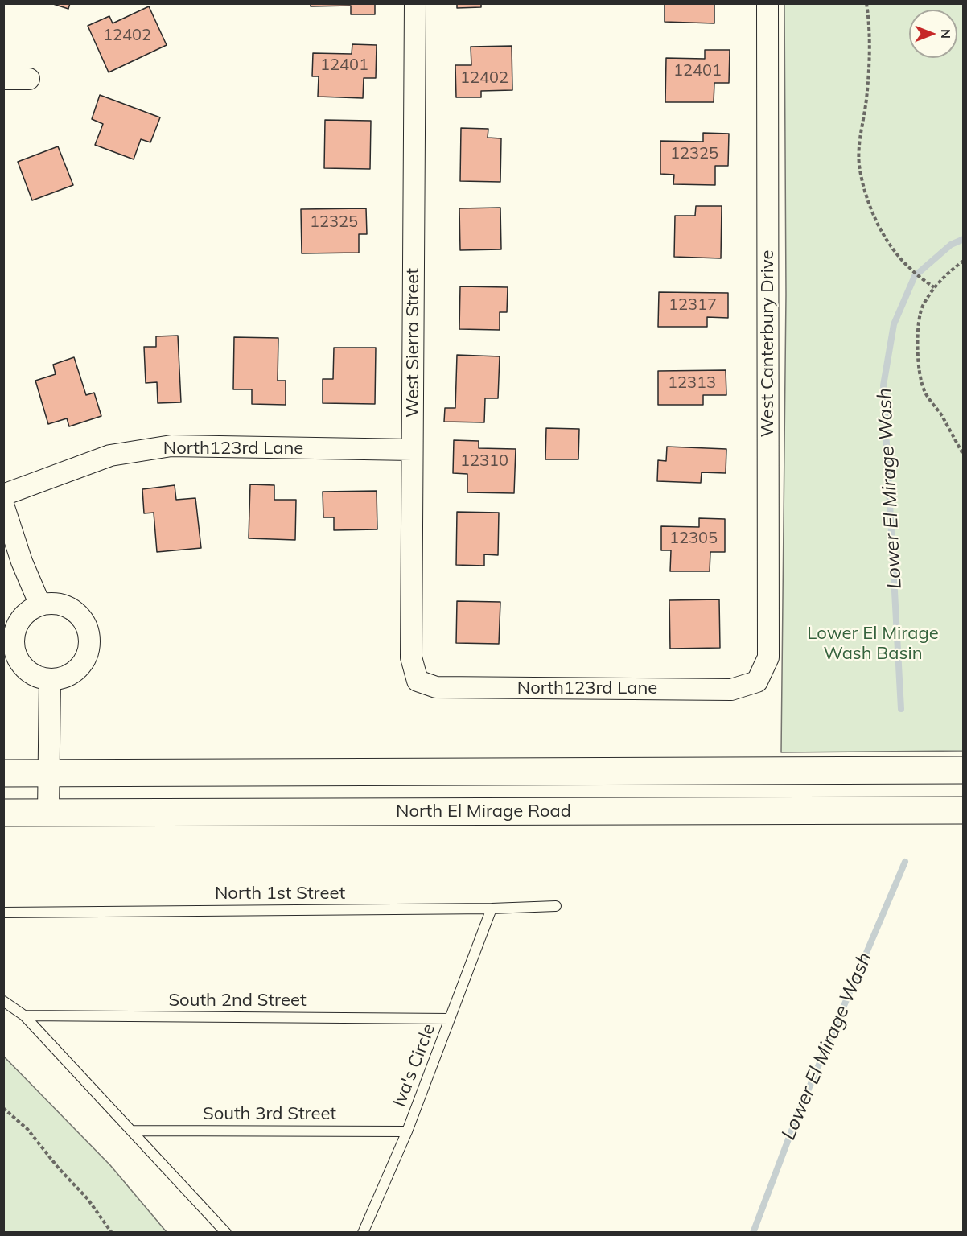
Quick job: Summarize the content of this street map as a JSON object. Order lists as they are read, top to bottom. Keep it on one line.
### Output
{"streets":{"main road":["North El Mirage Road"],"street":["West Sierra Street","West Canterbury Drive","North123rd Lane"],"lane":["North 1st Street","South 2nd Street","Iva's Circle","South 3rd Street"]},"crossings":[["West Sierra Street","North123rd Lane"],["West Canterbury Drive","North123rd Lane"],["North 1st Street","Iva's Circle"],["South 2nd Street","Iva's Circle"],["Iva's Circle","South 3rd Street"]],"water":["Lower El Mirage Wash"],"parks":["Lower El Mirage Wash Basin"],"house_numbers":["12402","12401","12401","12402","12325","12325","12317","12313","12310","12305"],"north":"right"}
